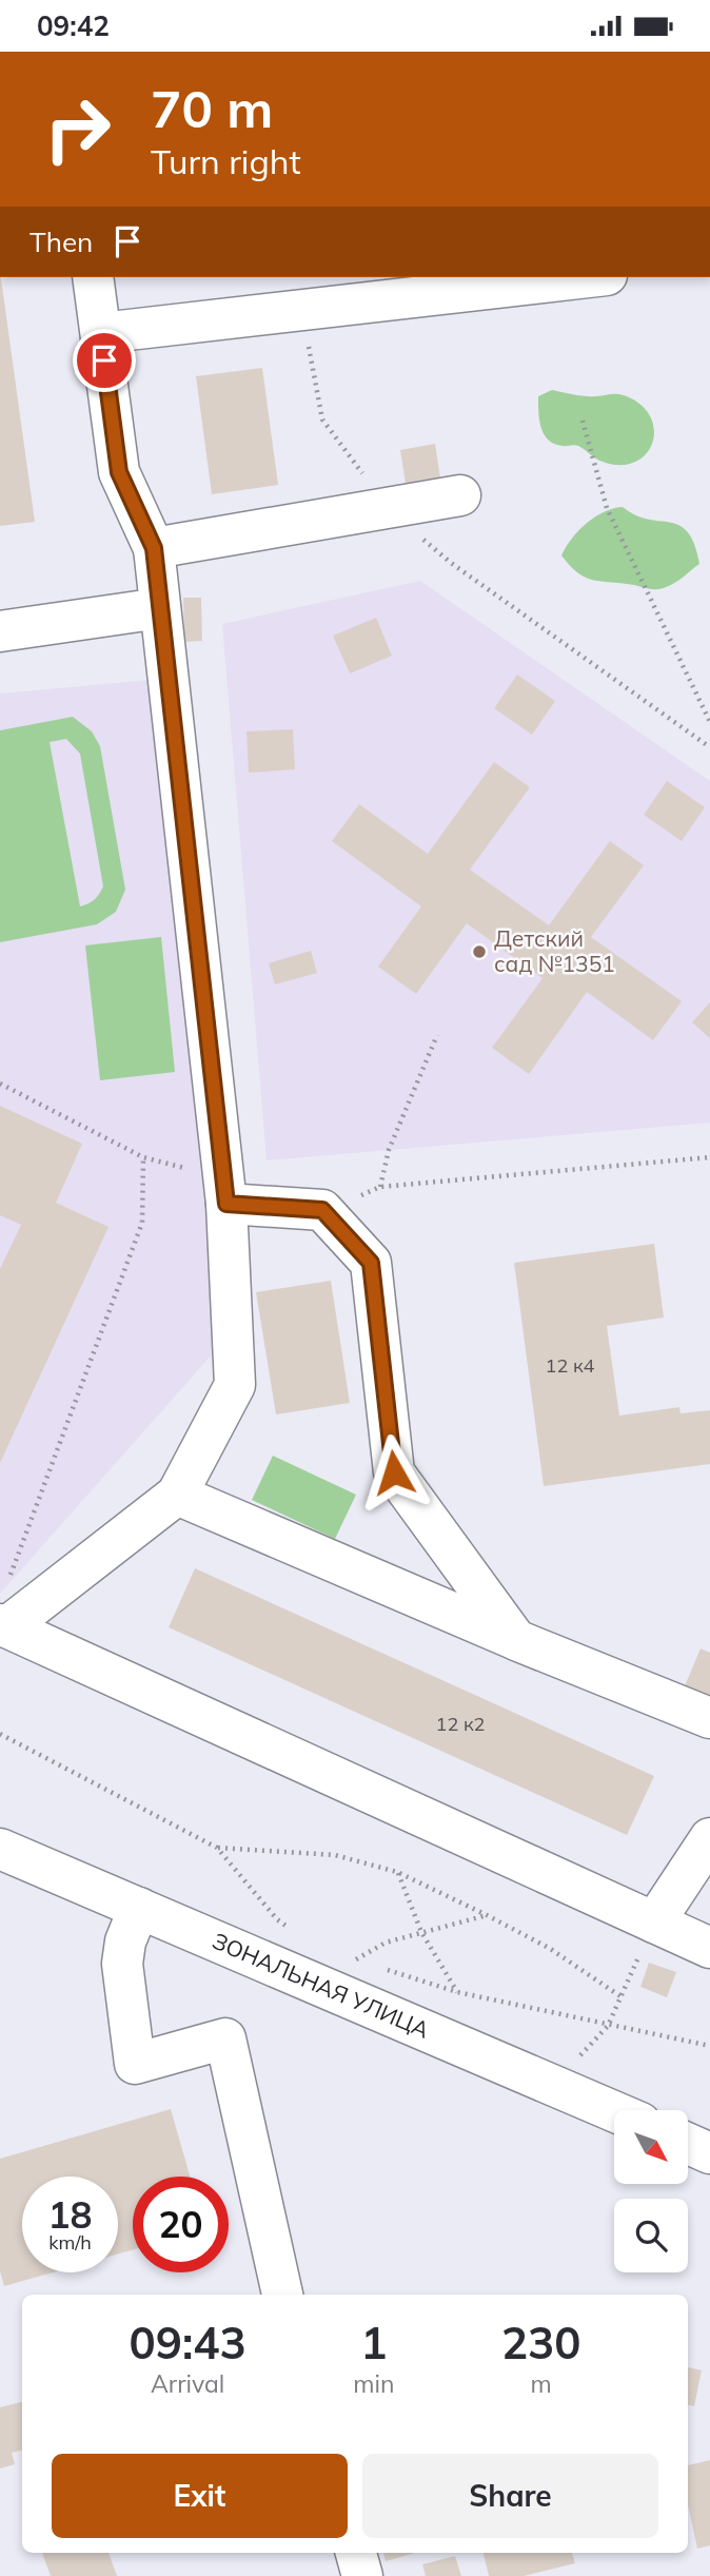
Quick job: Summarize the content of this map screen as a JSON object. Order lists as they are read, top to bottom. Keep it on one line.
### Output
{"streets":{"street":["ЗОНАЛЬНАЯ УЛИЦА"]},"places":["Детский сад №1351"],"house_numbers":["12 к4","12 к2"],"north":"bottom right","page":{"status":"09:42","turn":["70 m","Turn right"],"then":"Then","speed":"18 km/h","limit":"20","eta":["09:43","Arrival","1","min","230","m"],"buttons":["Exit","Share"]}}
